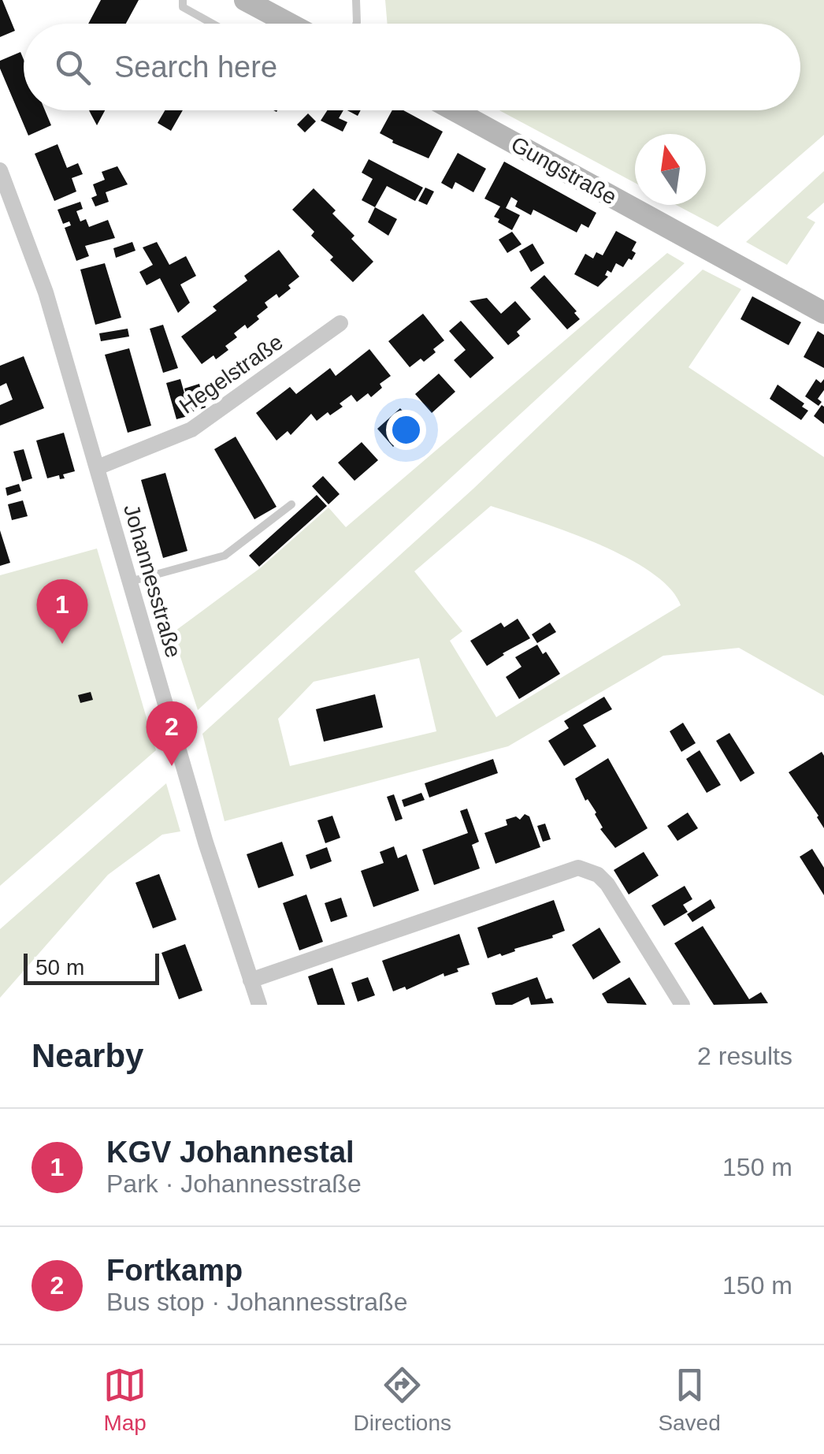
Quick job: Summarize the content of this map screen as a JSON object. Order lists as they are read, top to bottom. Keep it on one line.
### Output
{"streets":{"street":["Gungstraße","Hegelstraße","Johannesstraße"]},"crossings":[["Hegelstraße","Johannesstraße"]],"scale_bar":"50 m","north":"top","page":{"search":"Search here","pins":["1","2"],"scale":"50 m","heading":["Nearby","2 results"],"list":[{"mark":"1","name":"KGV Johannestal","note":"Park · Johannesstraße","value":"150 m"},{"mark":"2","name":"Fortkamp","note":"Bus stop · Johannesstraße","value":"150 m"}],"nav":["Map","Directions","Saved"]}}
